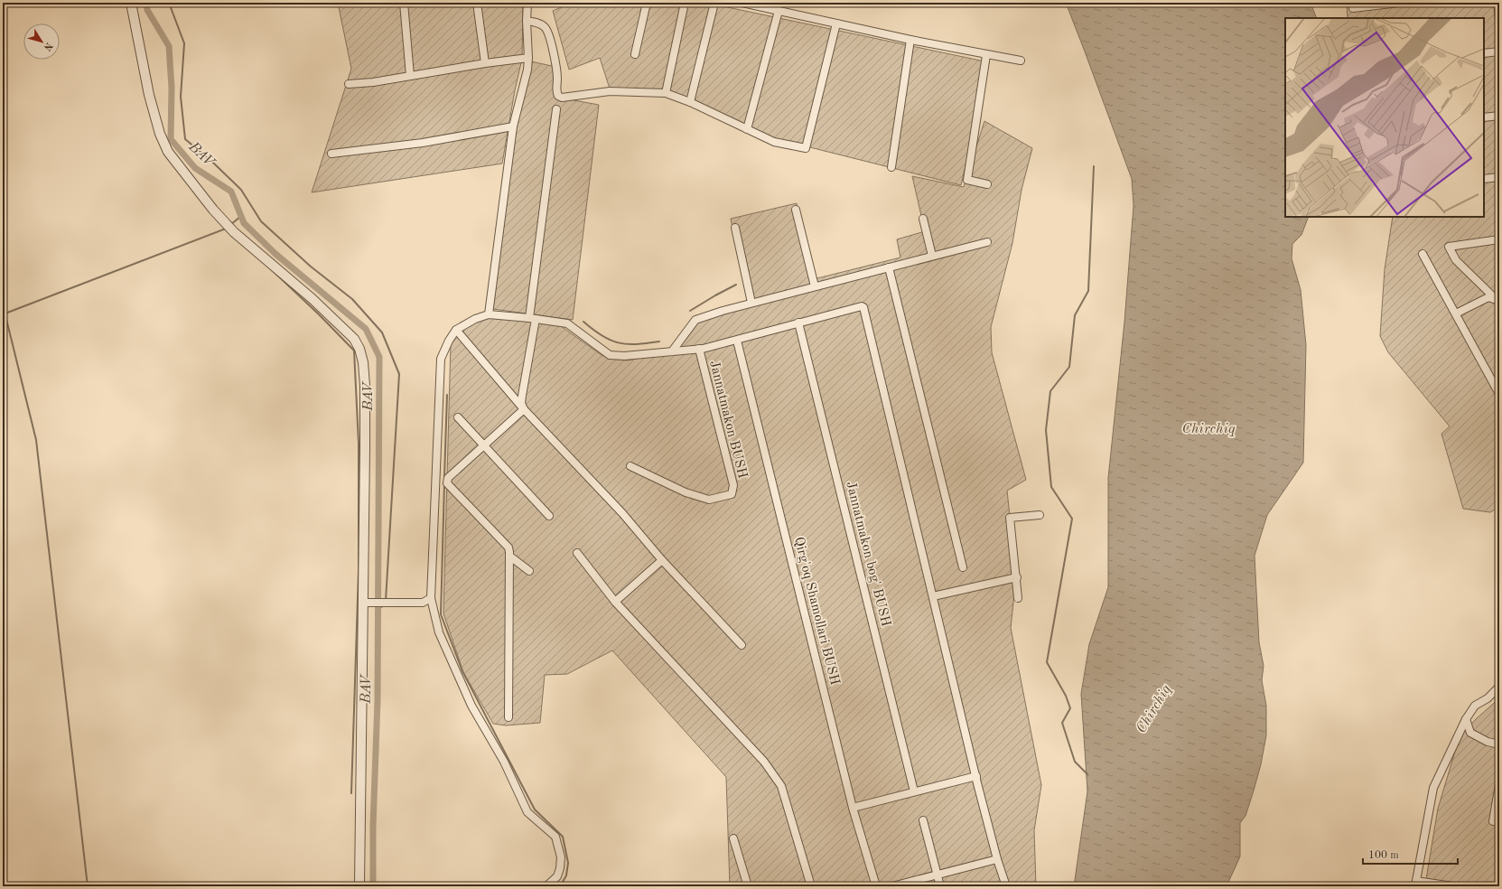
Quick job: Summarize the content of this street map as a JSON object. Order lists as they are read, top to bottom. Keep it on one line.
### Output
{"streets":{"street":["Jannatmakon BUSH","Jannatmakon bog' BUSH","Qirg'oq Shamollari BUSH"]},"water":["BAV","Chirchiq"],"scale_bar":"100 m","north":"bottom right"}
